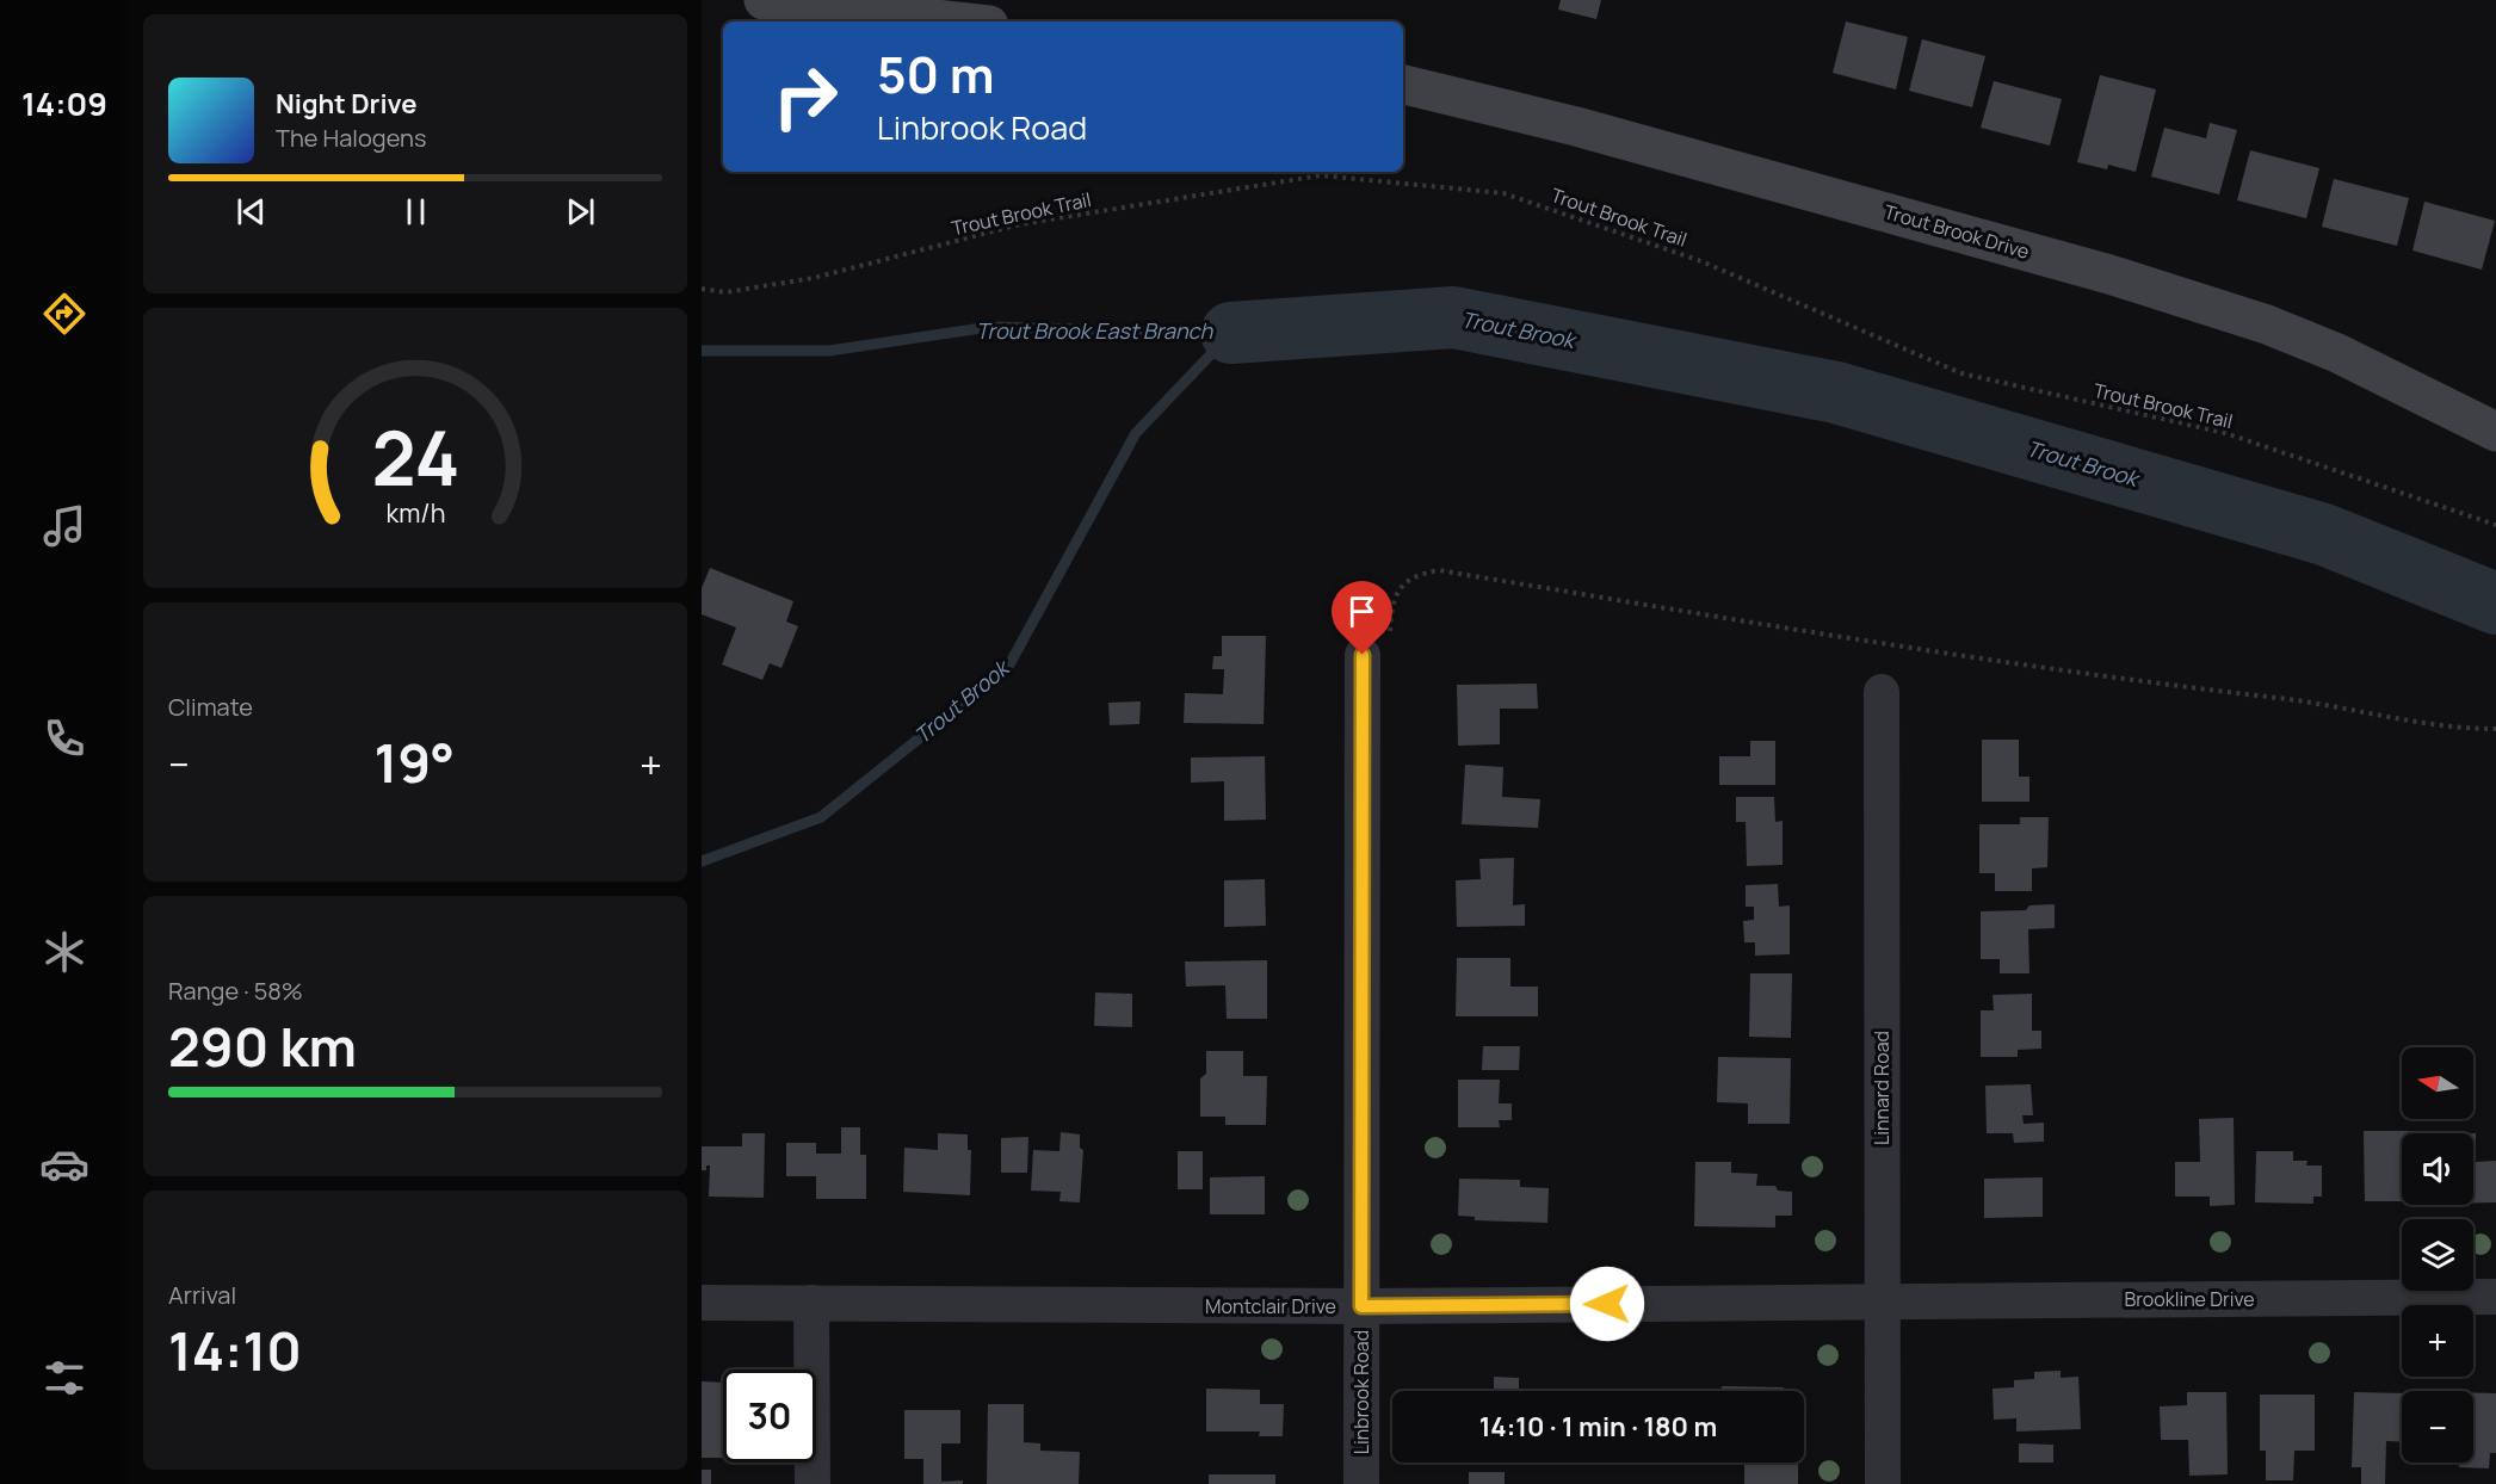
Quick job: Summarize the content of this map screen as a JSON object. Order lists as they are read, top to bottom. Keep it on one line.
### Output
{"streets":{"main road":["Trout Brook Drive"],"street":["Linnard Road","Brookline Drive","Montclair Drive","Linbrook Road"],"path":["Trout Brook Trail"]},"crossings":[["Linnard Road","Brookline Drive"],["Linnard Road","Montclair Drive"],["Brookline Drive","Montclair Drive"],["Montclair Drive","Linbrook Road"]],"water":["Trout Brook","Trout Brook East Branch"],"north":"left","page":{"tabs":"14:09","turn":["50 m","Linbrook Road"],"song":["Night Drive","The Halogens"],"tile":["Climate",["Range · 58%","290 km"],["Arrival","14:10"]],"heat":["−","19°","+"],"map_buttons":["+","−"],"limit":"30","trip":"14:10 · 1 min · 180 m","gauge":["24","km/h"]}}
